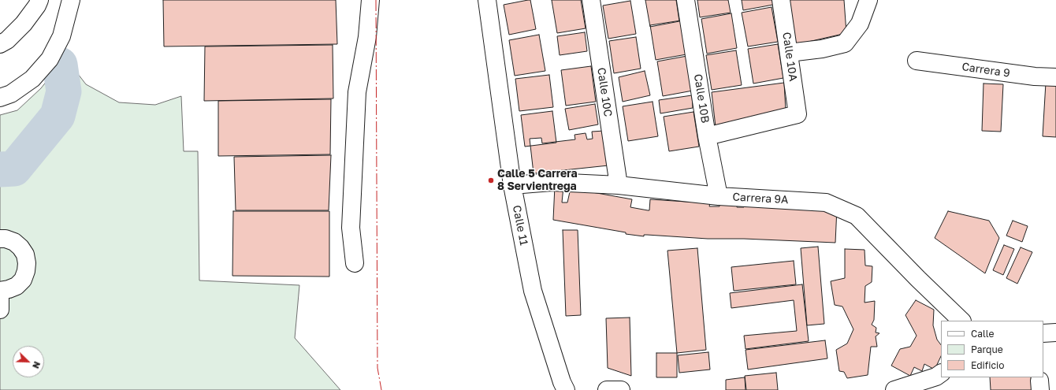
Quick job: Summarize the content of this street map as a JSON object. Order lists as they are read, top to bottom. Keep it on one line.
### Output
{"streets":{"street":["Calle 10A","Carrera 9","Calle 10C","Calle 10B","Carrera 9A","Calle 11"]},"crossings":[["Calle 10A","Calle 10B"],["Calle 10C","Carrera 9A"],["Calle 10B","Carrera 9A"],["Carrera 9A","Calle 11"]],"places":["Calle 5 Carrera 8 Servientrega"],"legend":["Calle","Parque","Edificio"],"north":"bottom right"}
